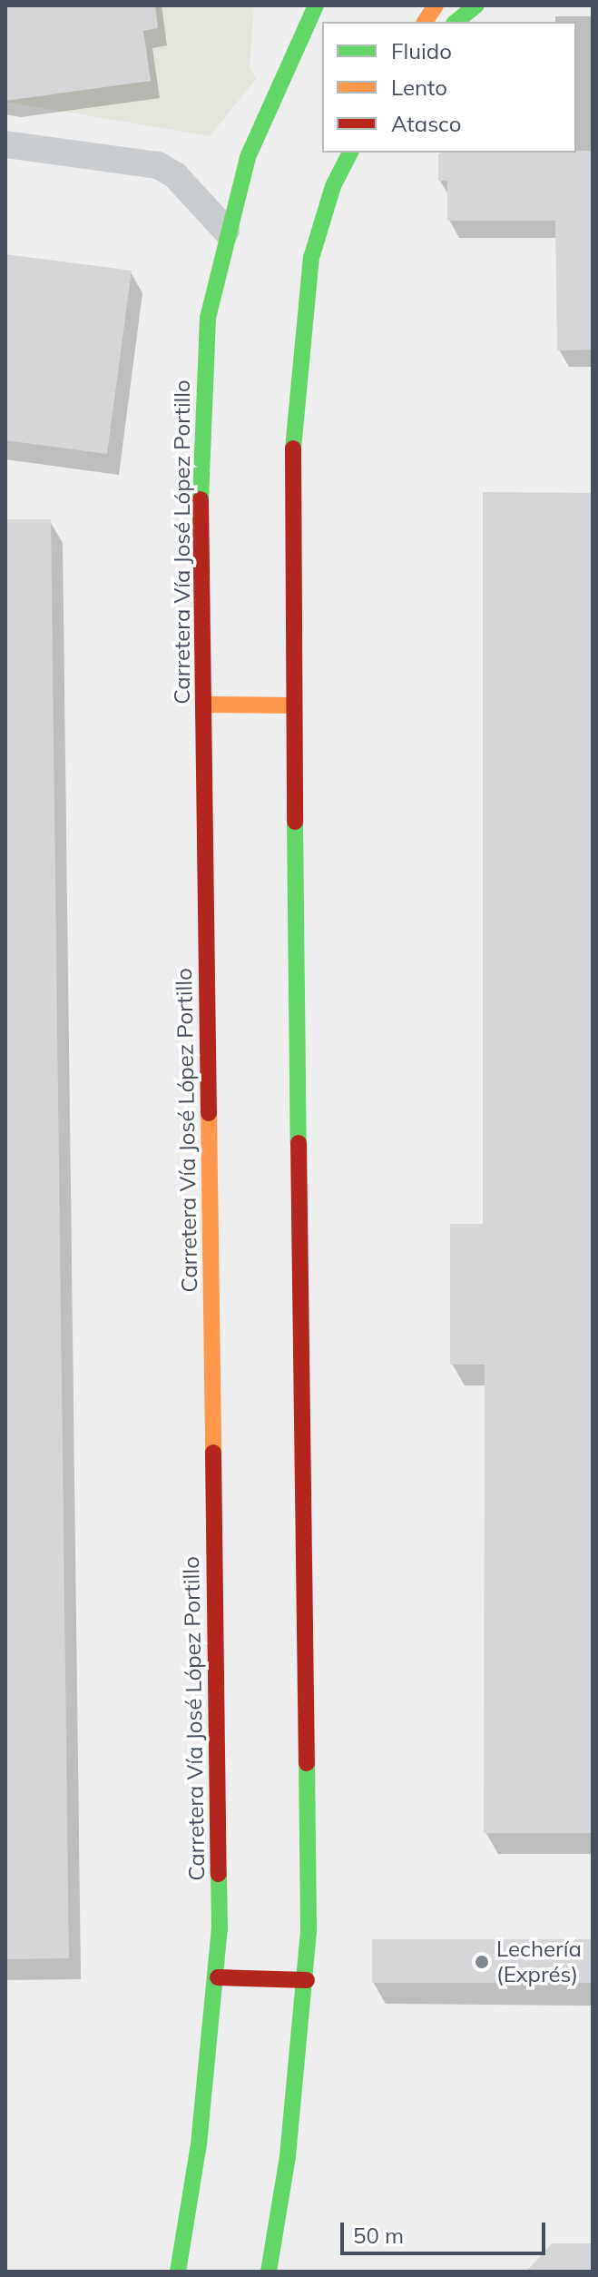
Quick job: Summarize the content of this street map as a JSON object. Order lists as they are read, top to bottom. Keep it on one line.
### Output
{"streets":{"main road":["Carretera Vía José López Portillo"]},"places":["Lechería (Exprés)"],"legend":["Fluido","Lento","Atasco"],"scale_bar":"50 m"}
